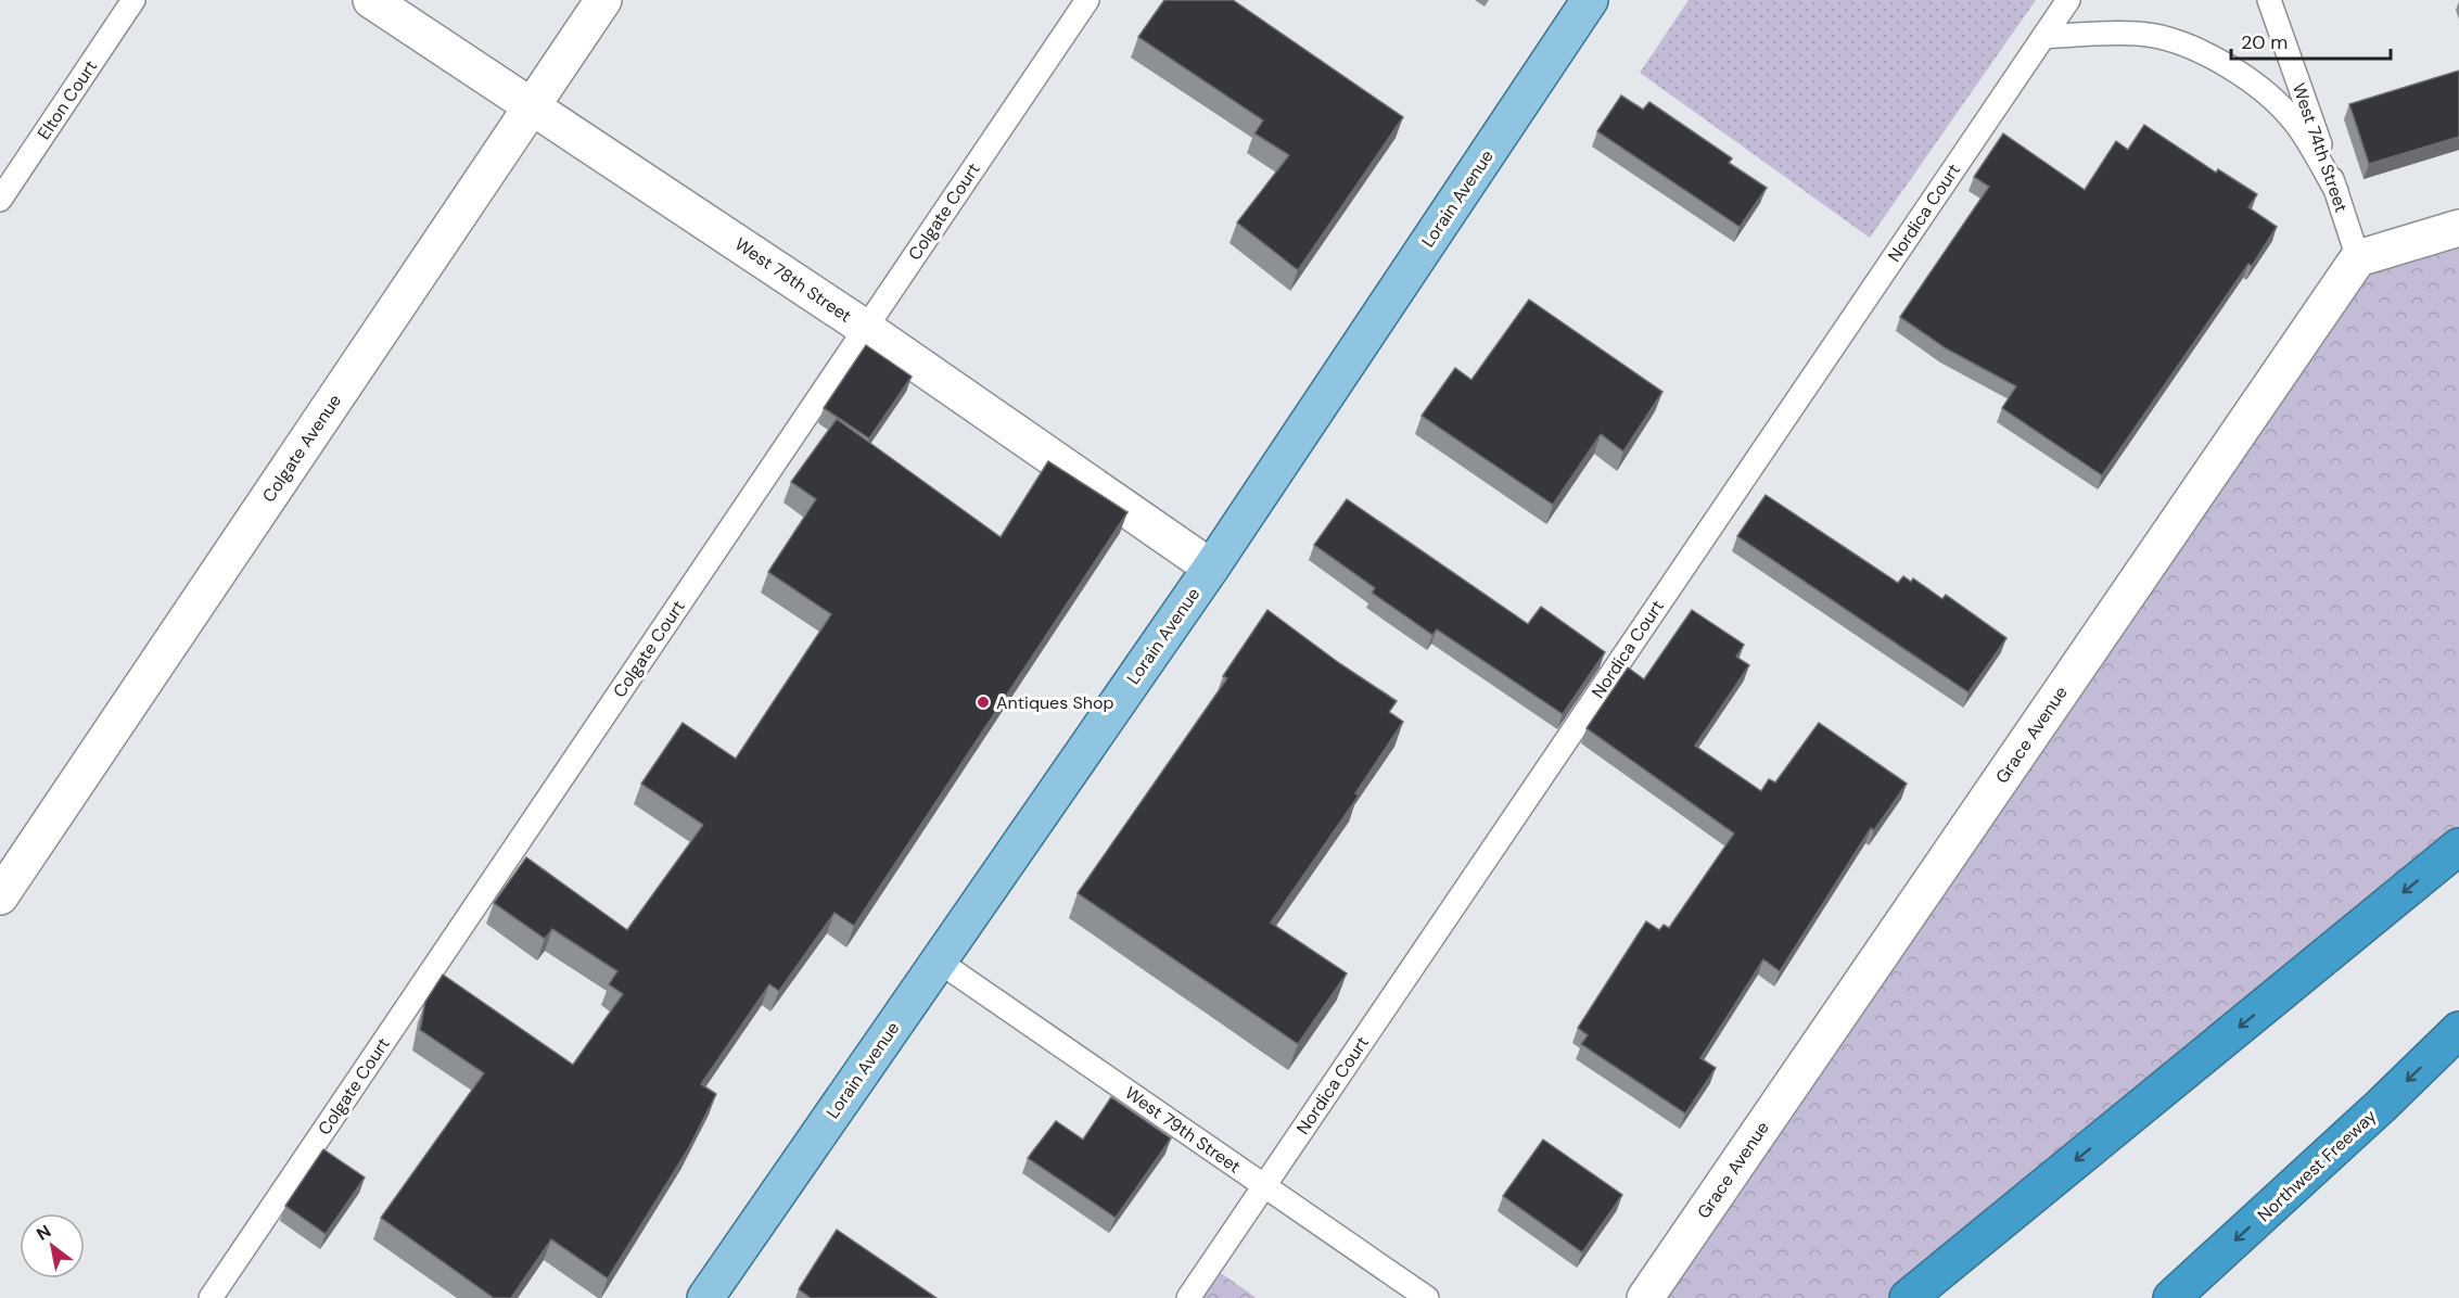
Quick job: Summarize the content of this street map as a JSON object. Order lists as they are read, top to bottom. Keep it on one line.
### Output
{"streets":{"highway":["Northwest Freeway"],"main road":["Lorain Avenue"],"street":["West 78th Street","Colgate Avenue","Grace Avenue"],"lane":["Elton Court","West 74th Street","Colgate Court","Nordica Court","West 79th Street"]},"crossings":[["West 74th Street","Grace Avenue"],["Lorain Avenue","West 78th Street"],["Lorain Avenue","West 79th Street"],["Colgate Court","West 78th Street"],["Nordica Court","West 79th Street"],["West 78th Street","Colgate Avenue"]],"places":["Antiques Shop"],"scale_bar":"20 m","north":"top left"}
